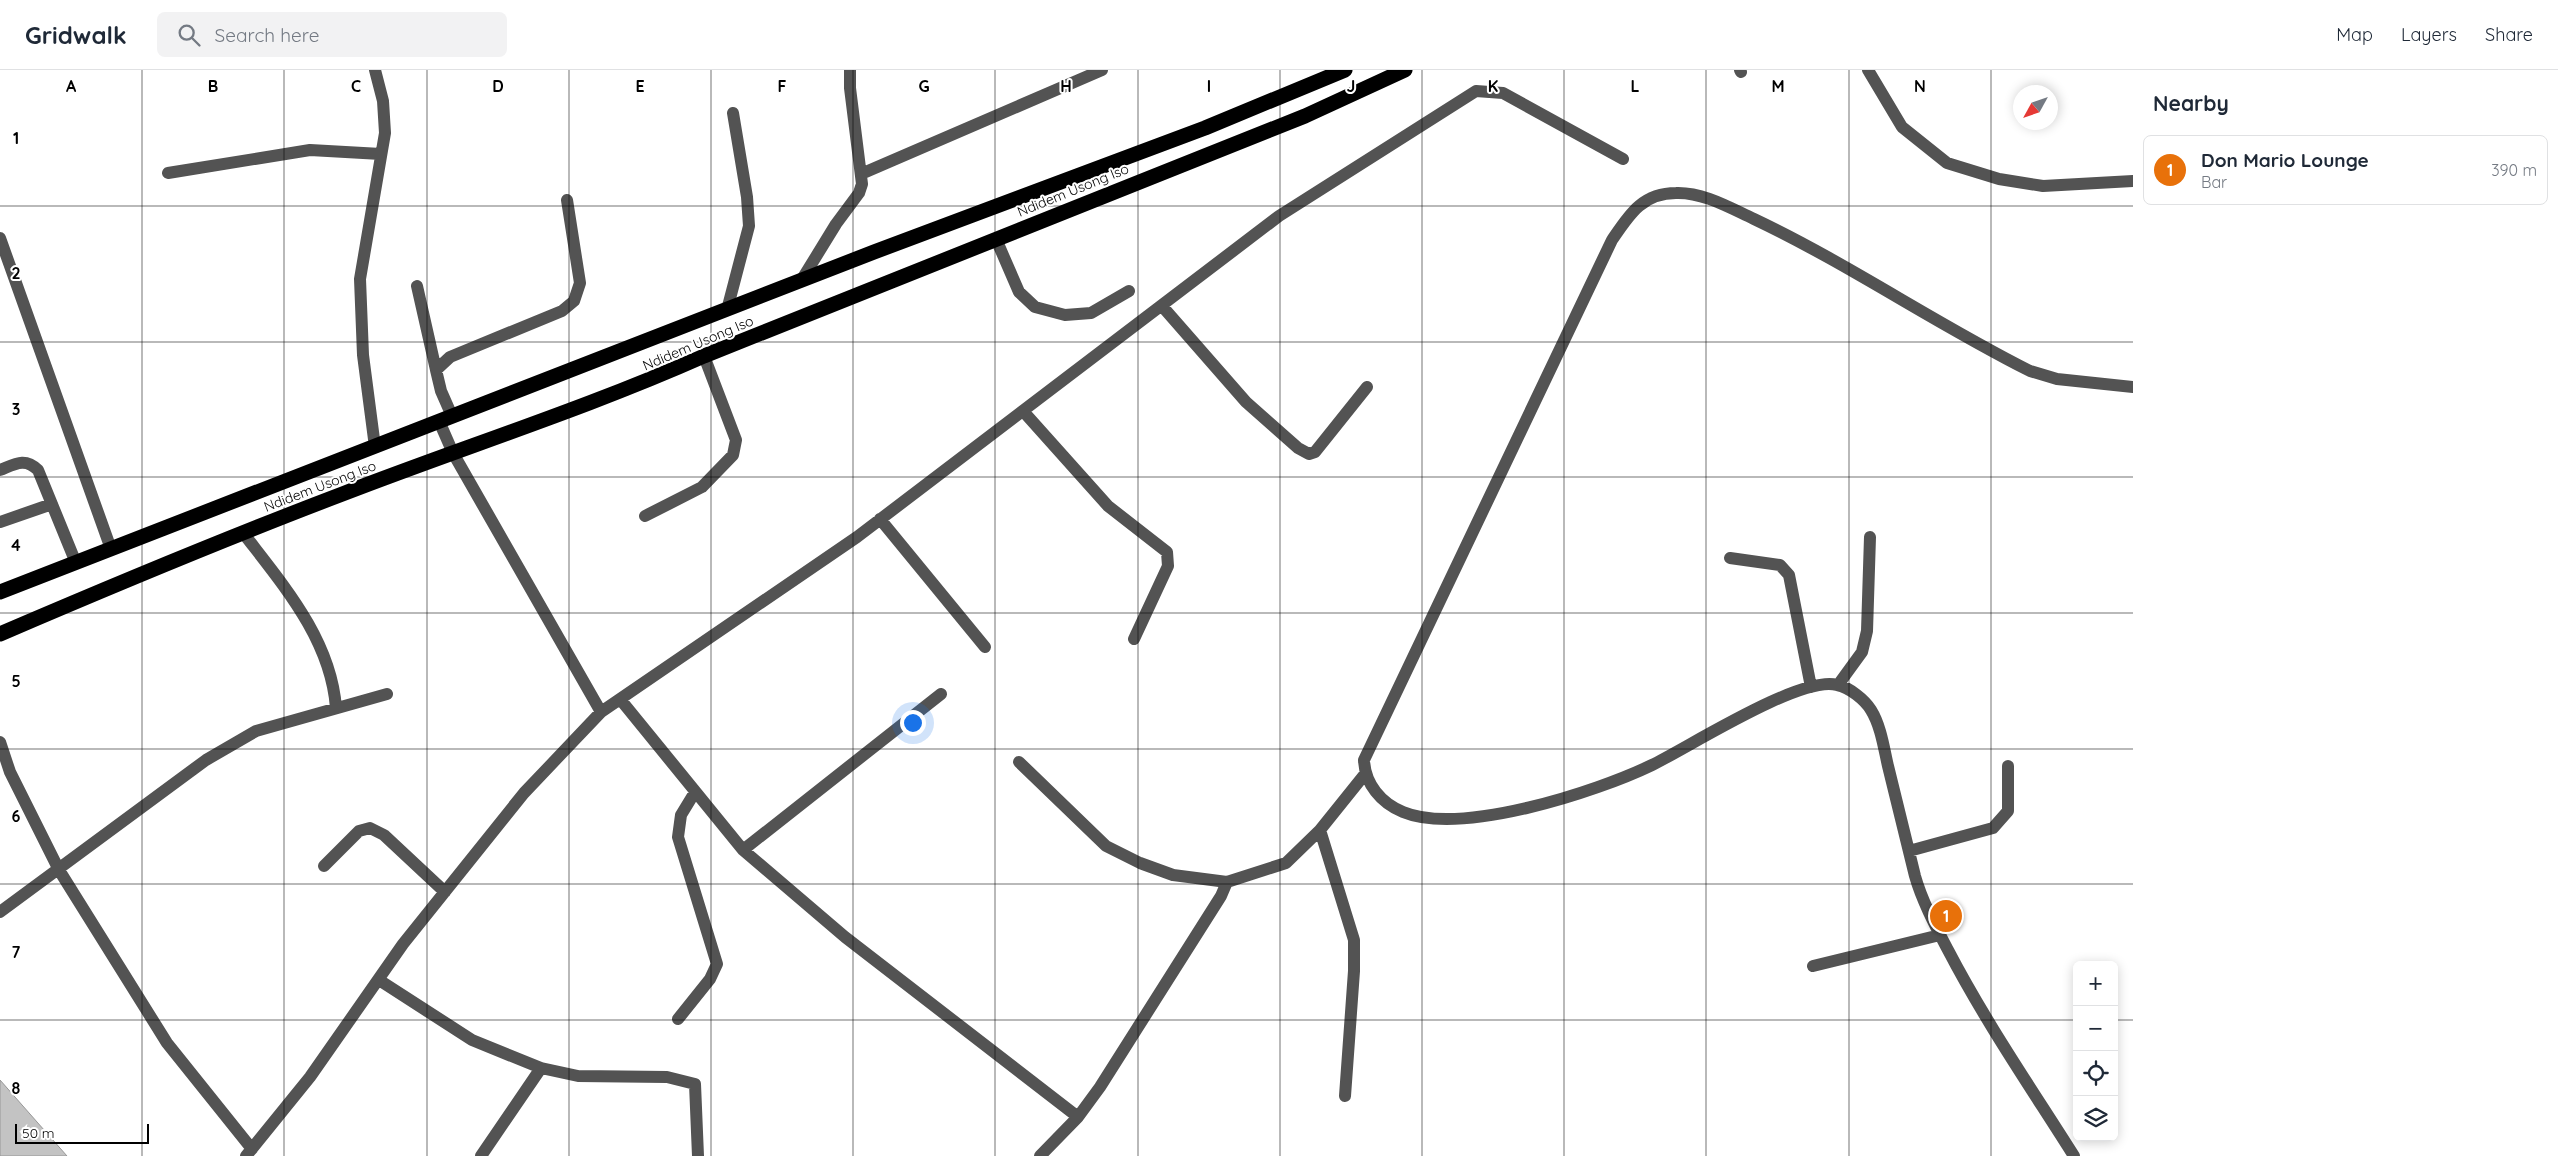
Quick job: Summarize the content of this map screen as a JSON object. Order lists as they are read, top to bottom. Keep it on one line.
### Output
{"streets":{"highway":["Ndidem Usong Iso"]},"scale_bar":"50 m","north":"bottom left","page":{"header":"Gridwalk","search":"Search here","nav":["Map","Layers","Share"],"heading":"Nearby","list":[{"mark":"1","name":"Don Mario Lounge","note":"Bar","value":"390 m"}],"pins":"1","map_buttons":["+","−"],"scale":"50 m"},"grid":{"columns":["A","B","C","D","E","F","G","H","I","J","K","L","M","N"],"rows":["1","2","3","4","5","6","7","8"]}}
